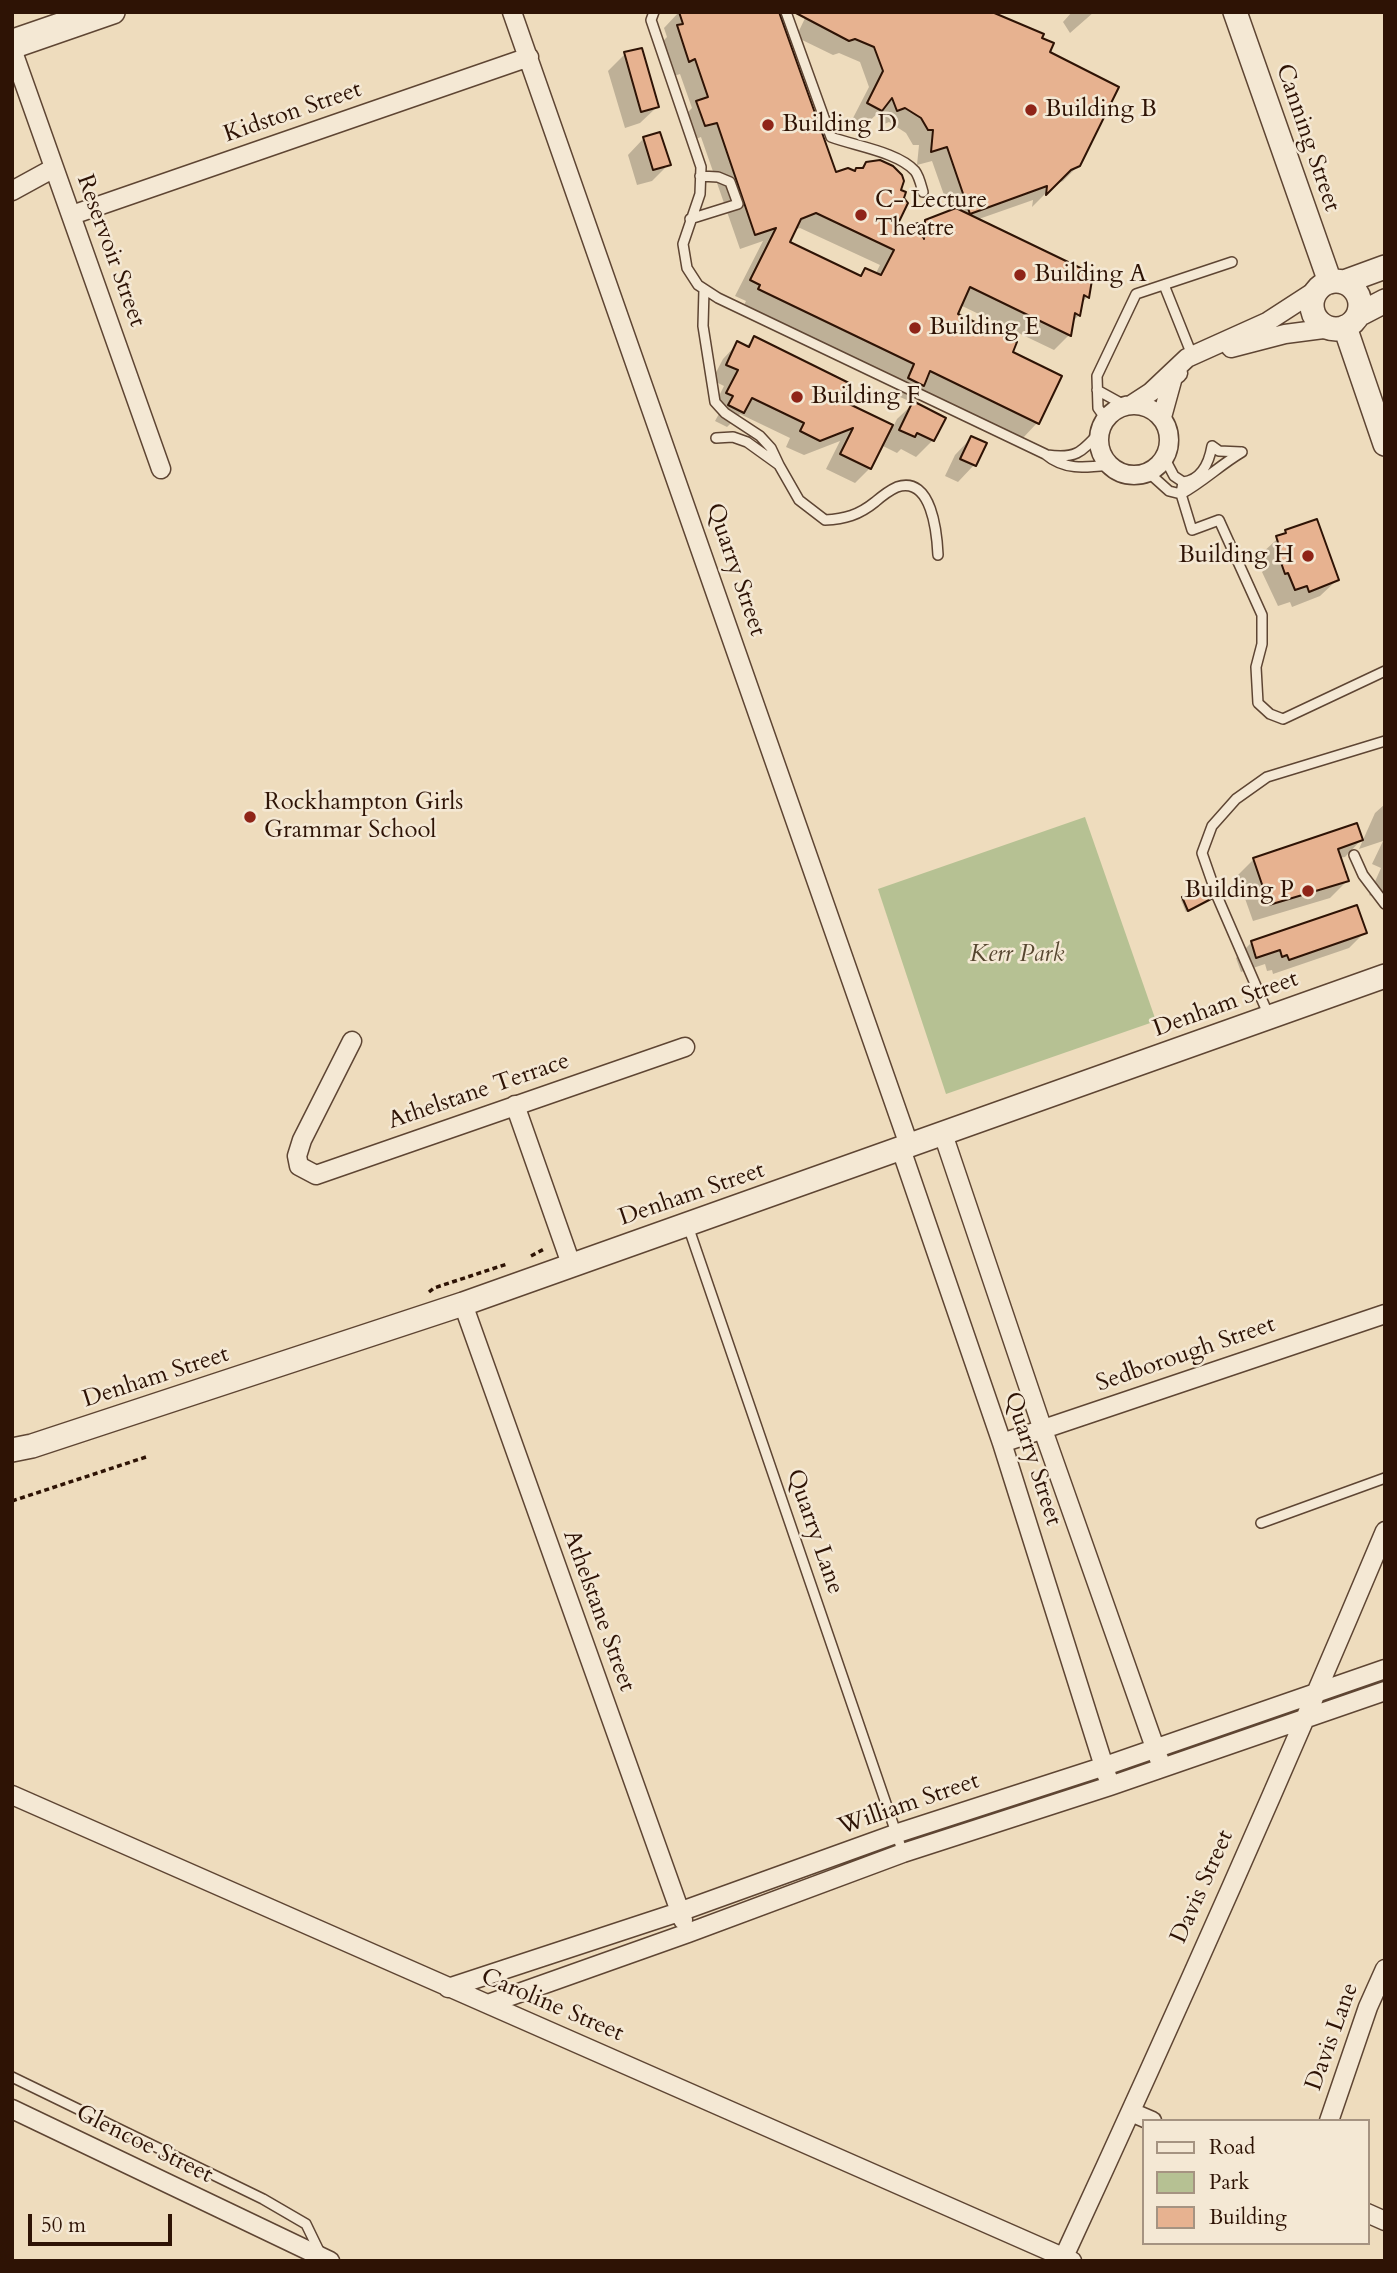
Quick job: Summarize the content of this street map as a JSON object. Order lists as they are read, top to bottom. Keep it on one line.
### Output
{"streets":{"street":["Kidston Street","Canning Street","Reservoir Street","Quarry Street","Denham Street","Athelstane Terrace","Sedborough Street","Athelstane Street","William Street","Davis Street","Caroline Street","Davis Lane","Glencoe Street"],"lane":["Quarry Lane"]},"crossings":[["Kidston Street","Reservoir Street"],["Kidston Street","Quarry Street"],["Quarry Street","Denham Street"],["Quarry Street","Sedborough Street"],["Quarry Street","William Street"],["Denham Street","Quarry Lane"],["Denham Street","Athelstane Street"],["Quarry Lane","William Street"],["Athelstane Street","William Street"],["William Street","Davis Street"],["William Street","Caroline Street"],["Davis Street","Caroline Street"]],"parks":["Kerr Park"],"places":["Building B","Building D","C- Lecture Theatre","Building A","Building E","Building F","Building H","Rockhampton Girls Grammar School","Building P"],"legend":["Road","Park","Building"],"scale_bar":"50 m"}
